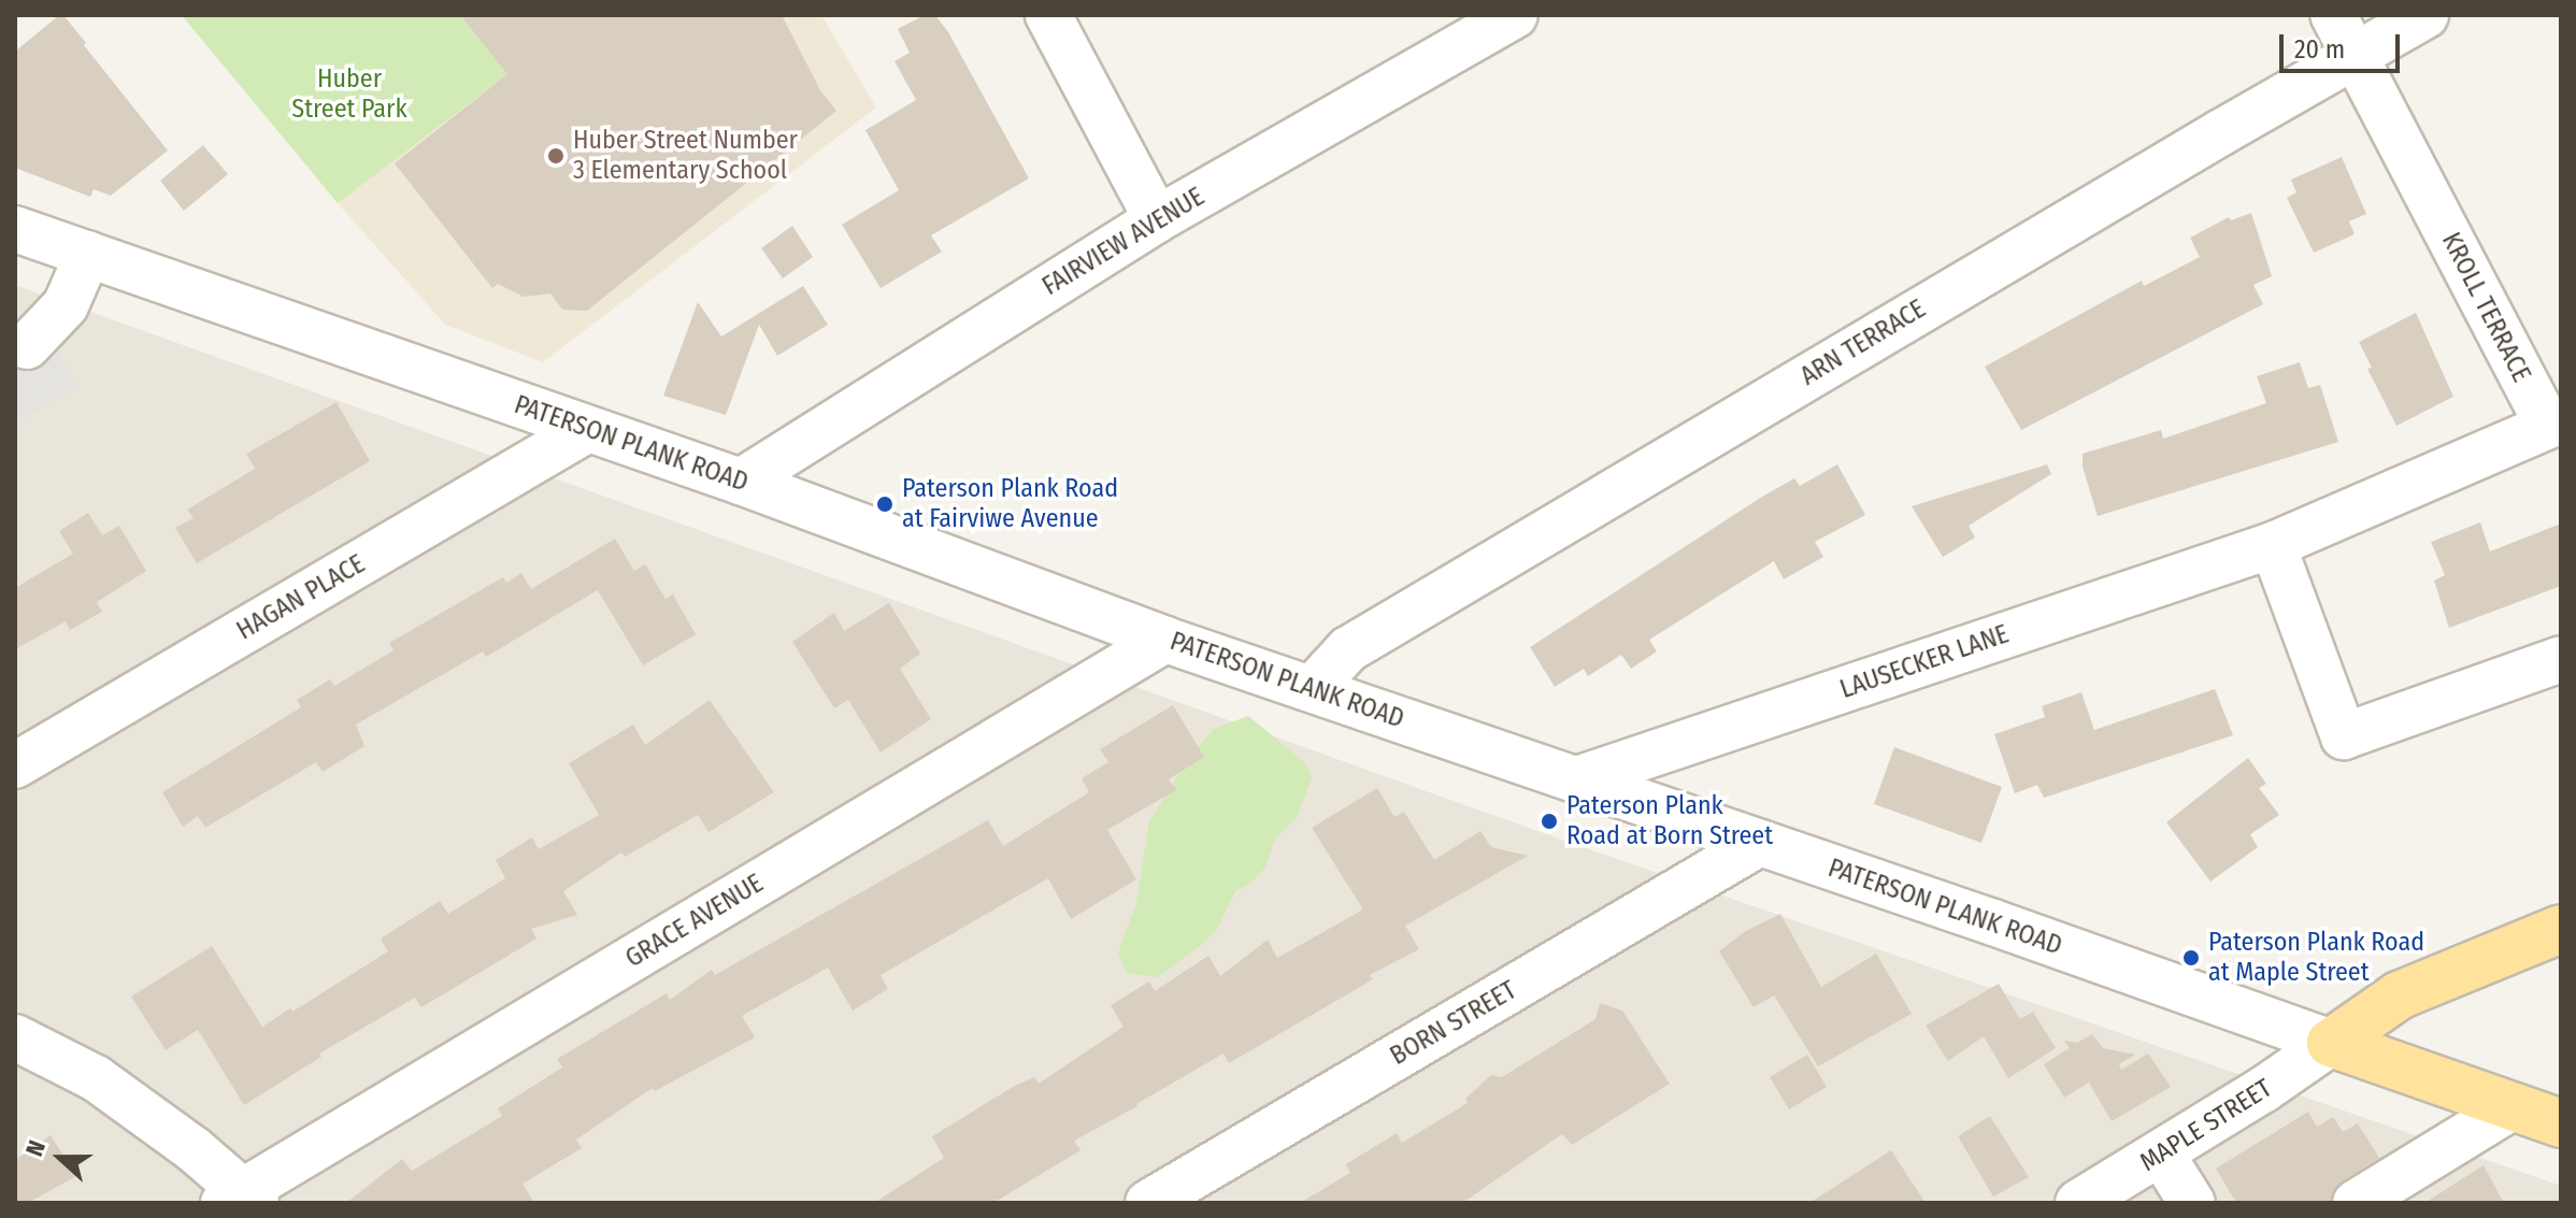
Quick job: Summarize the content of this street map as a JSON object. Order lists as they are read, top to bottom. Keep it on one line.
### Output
{"streets":{"main road":["PATERSON PLANK ROAD"],"street":["FAIRVIEW AVENUE","KROLL TERRACE","ARN TERRACE","HAGAN PLACE","LAUSECKER LANE","GRACE AVENUE","BORN STREET","MAPLE STREET"]},"crossings":[["FAIRVIEW AVENUE","PATERSON PLANK ROAD"],["KROLL TERRACE","ARN TERRACE"],["KROLL TERRACE","LAUSECKER LANE"],["ARN TERRACE","PATERSON PLANK ROAD"],["PATERSON PLANK ROAD","HAGAN PLACE"],["PATERSON PLANK ROAD","LAUSECKER LANE"],["PATERSON PLANK ROAD","GRACE AVENUE"],["PATERSON PLANK ROAD","BORN STREET"],["PATERSON PLANK ROAD","MAPLE STREET"]],"parks":["Huber Street Park"],"places":["Huber Street Number 3 Elementary School","Paterson Plank Road at Fairviwe Avenue","Paterson Plank Road at Born Street","Paterson Plank Road at Maple Street"],"scale_bar":"20 m","north":"left"}
